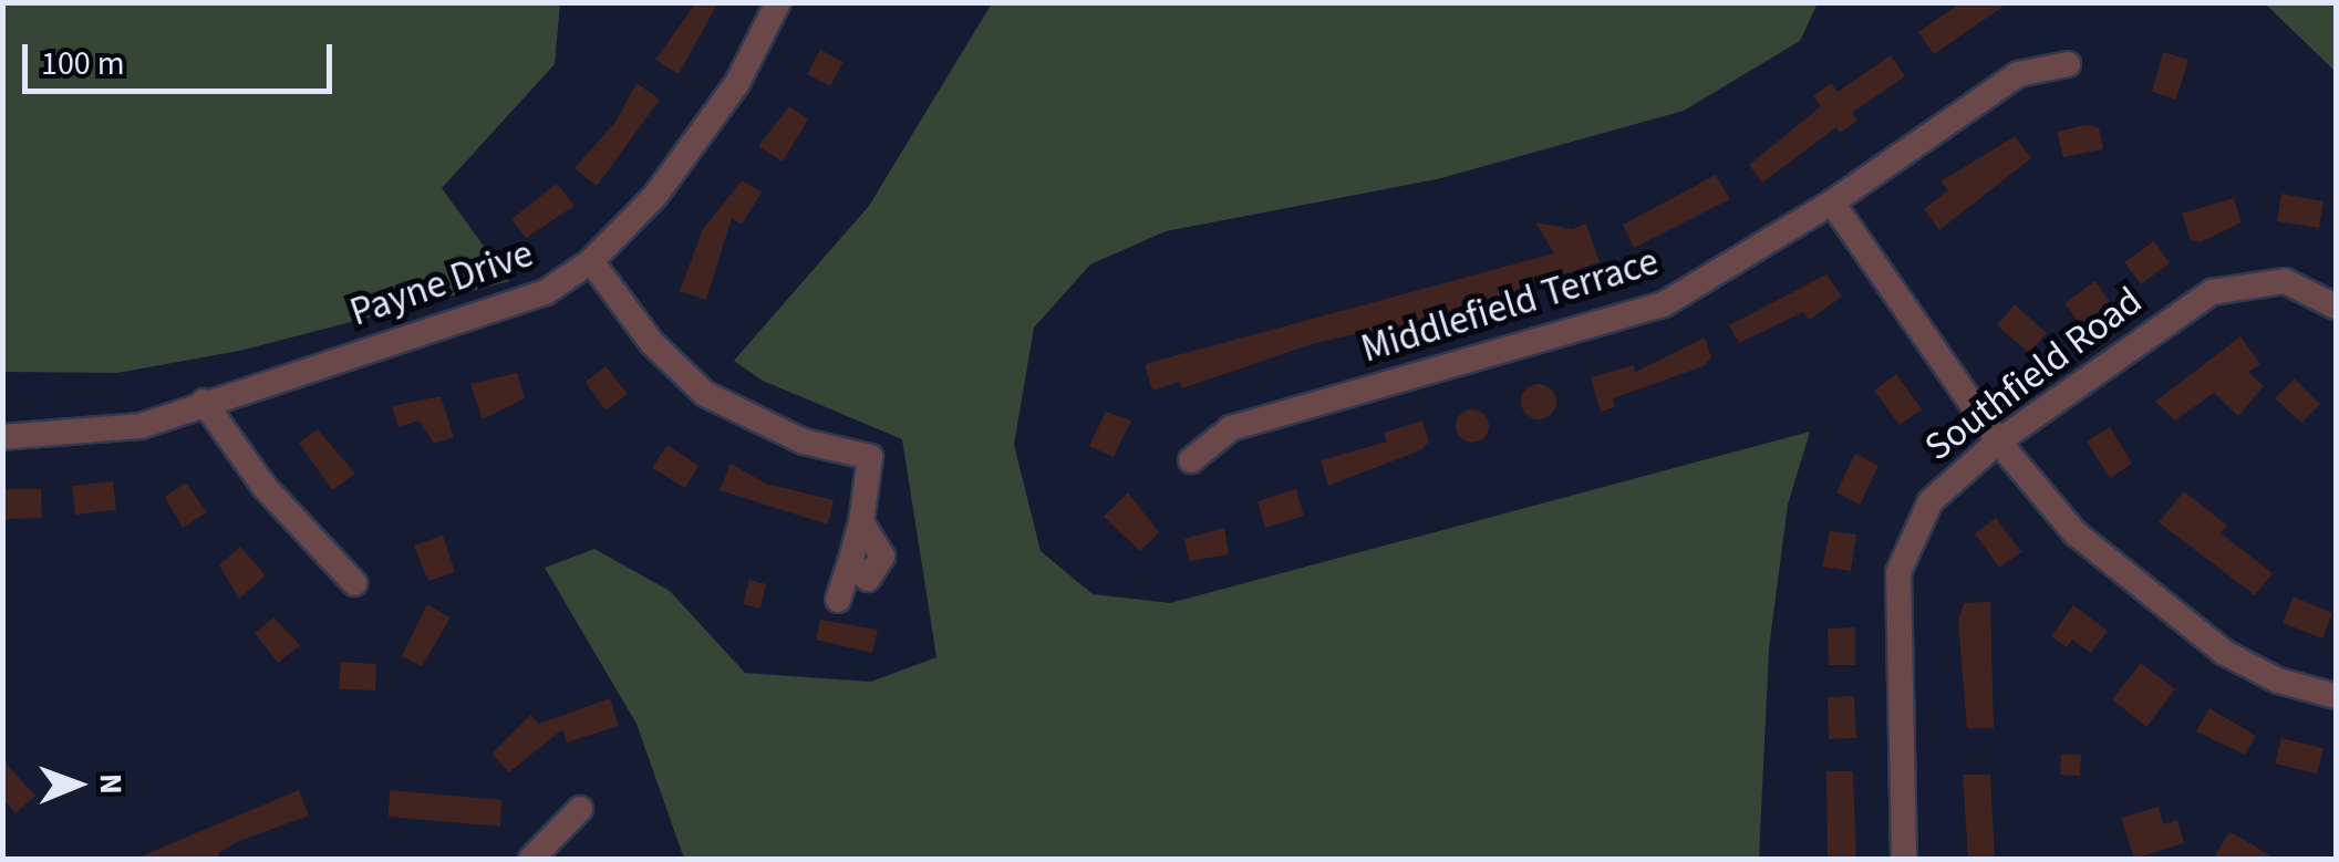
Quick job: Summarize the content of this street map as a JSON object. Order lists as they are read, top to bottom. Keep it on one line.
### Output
{"streets":{"street":["Payne Drive","Middlefield Terrace","Southfield Road"]},"scale_bar":"100 m","north":"right"}
